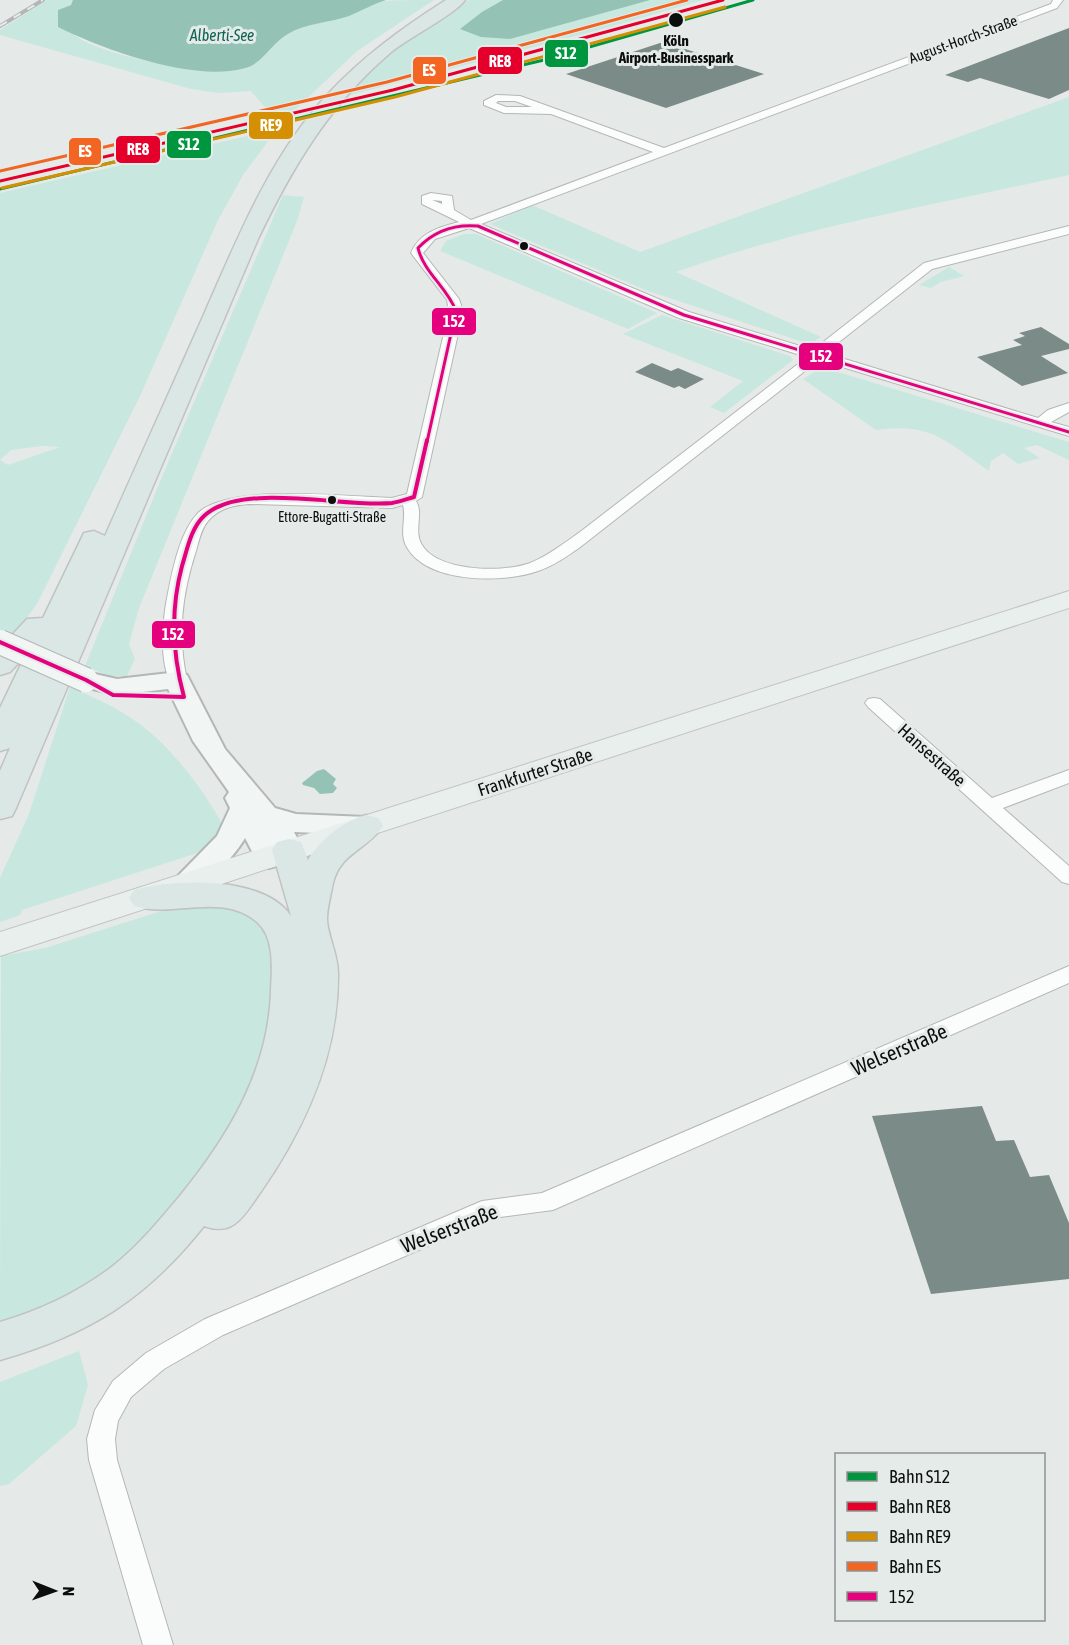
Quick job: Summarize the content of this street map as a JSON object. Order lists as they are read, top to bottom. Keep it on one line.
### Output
{"streets":{"main road":["Frankfurter Straße"],"street":["August-Horch-Straße","Hansestraße","Welserstraße"]},"water":["Alberti-See"],"places":["Köln Airport-Businesspark","Ettore-Bugatti-Straße"],"lines":["rail line S12","rail line RE8","rail line ES","rail line RE9","transit line 152"],"legend":["Bahn S12","Bahn RE8","Bahn RE9","Bahn ES","152"],"north":"right"}
